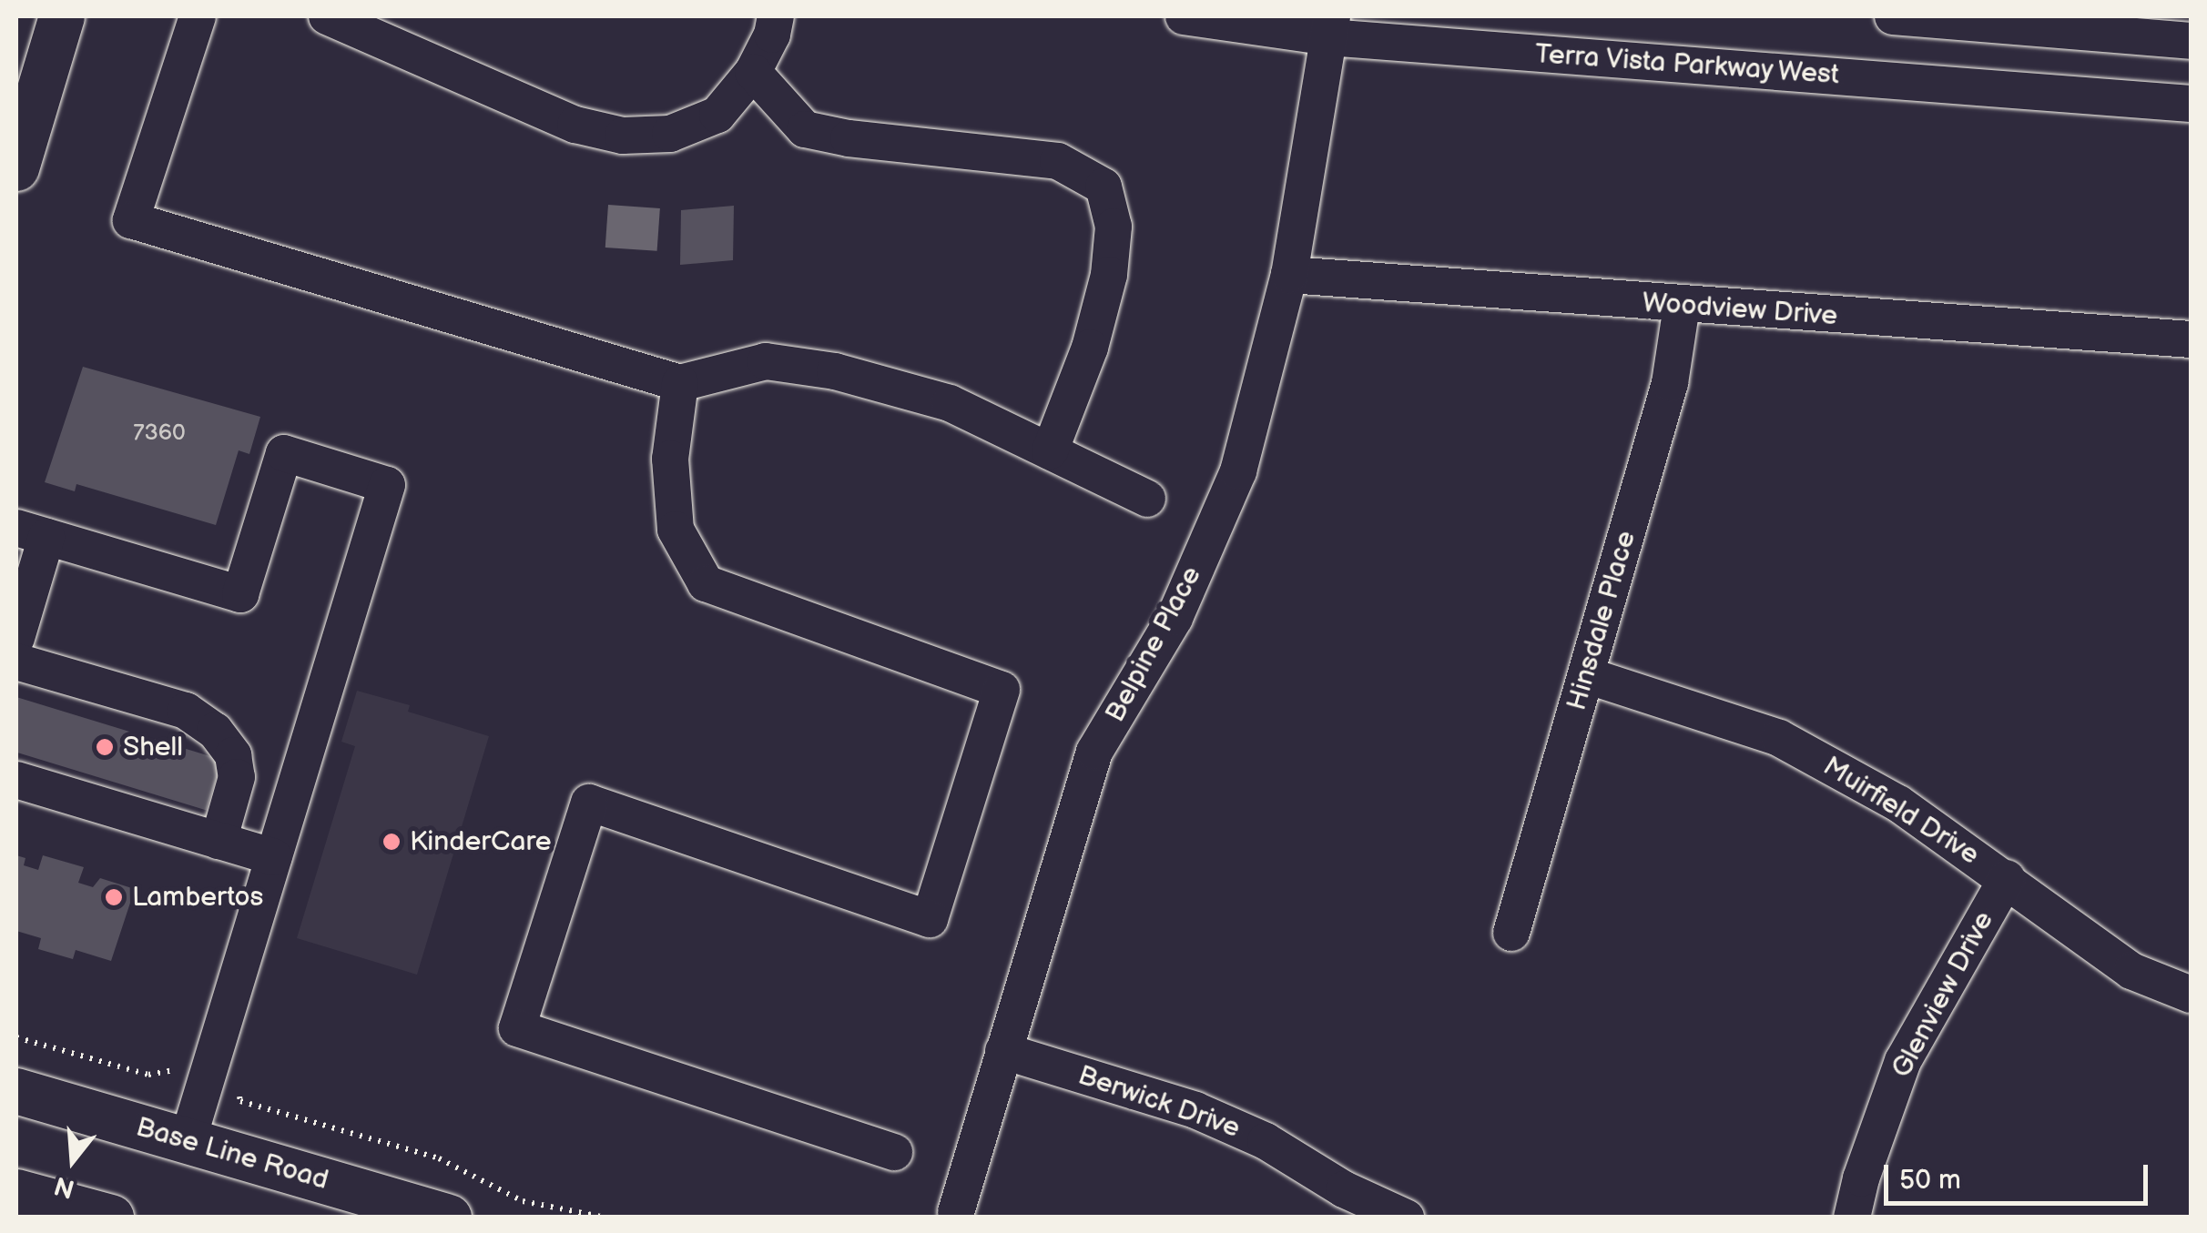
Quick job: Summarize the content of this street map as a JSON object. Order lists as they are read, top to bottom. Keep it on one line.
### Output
{"streets":{"main road":["Base Line Road"],"street":["Terra Vista Parkway West","Woodview Drive","Hinsdale Place","Belpine Place","Muirfield Drive","Glenview Drive","Berwick Drive"]},"crossings":[["Terra Vista Parkway West","Belpine Place"],["Woodview Drive","Hinsdale Place"],["Woodview Drive","Belpine Place"],["Hinsdale Place","Muirfield Drive"],["Belpine Place","Berwick Drive"],["Muirfield Drive","Glenview Drive"]],"places":["Shell","KinderCare","Lambertos"],"house_numbers":["7360"],"scale_bar":"50 m","north":"bottom"}
